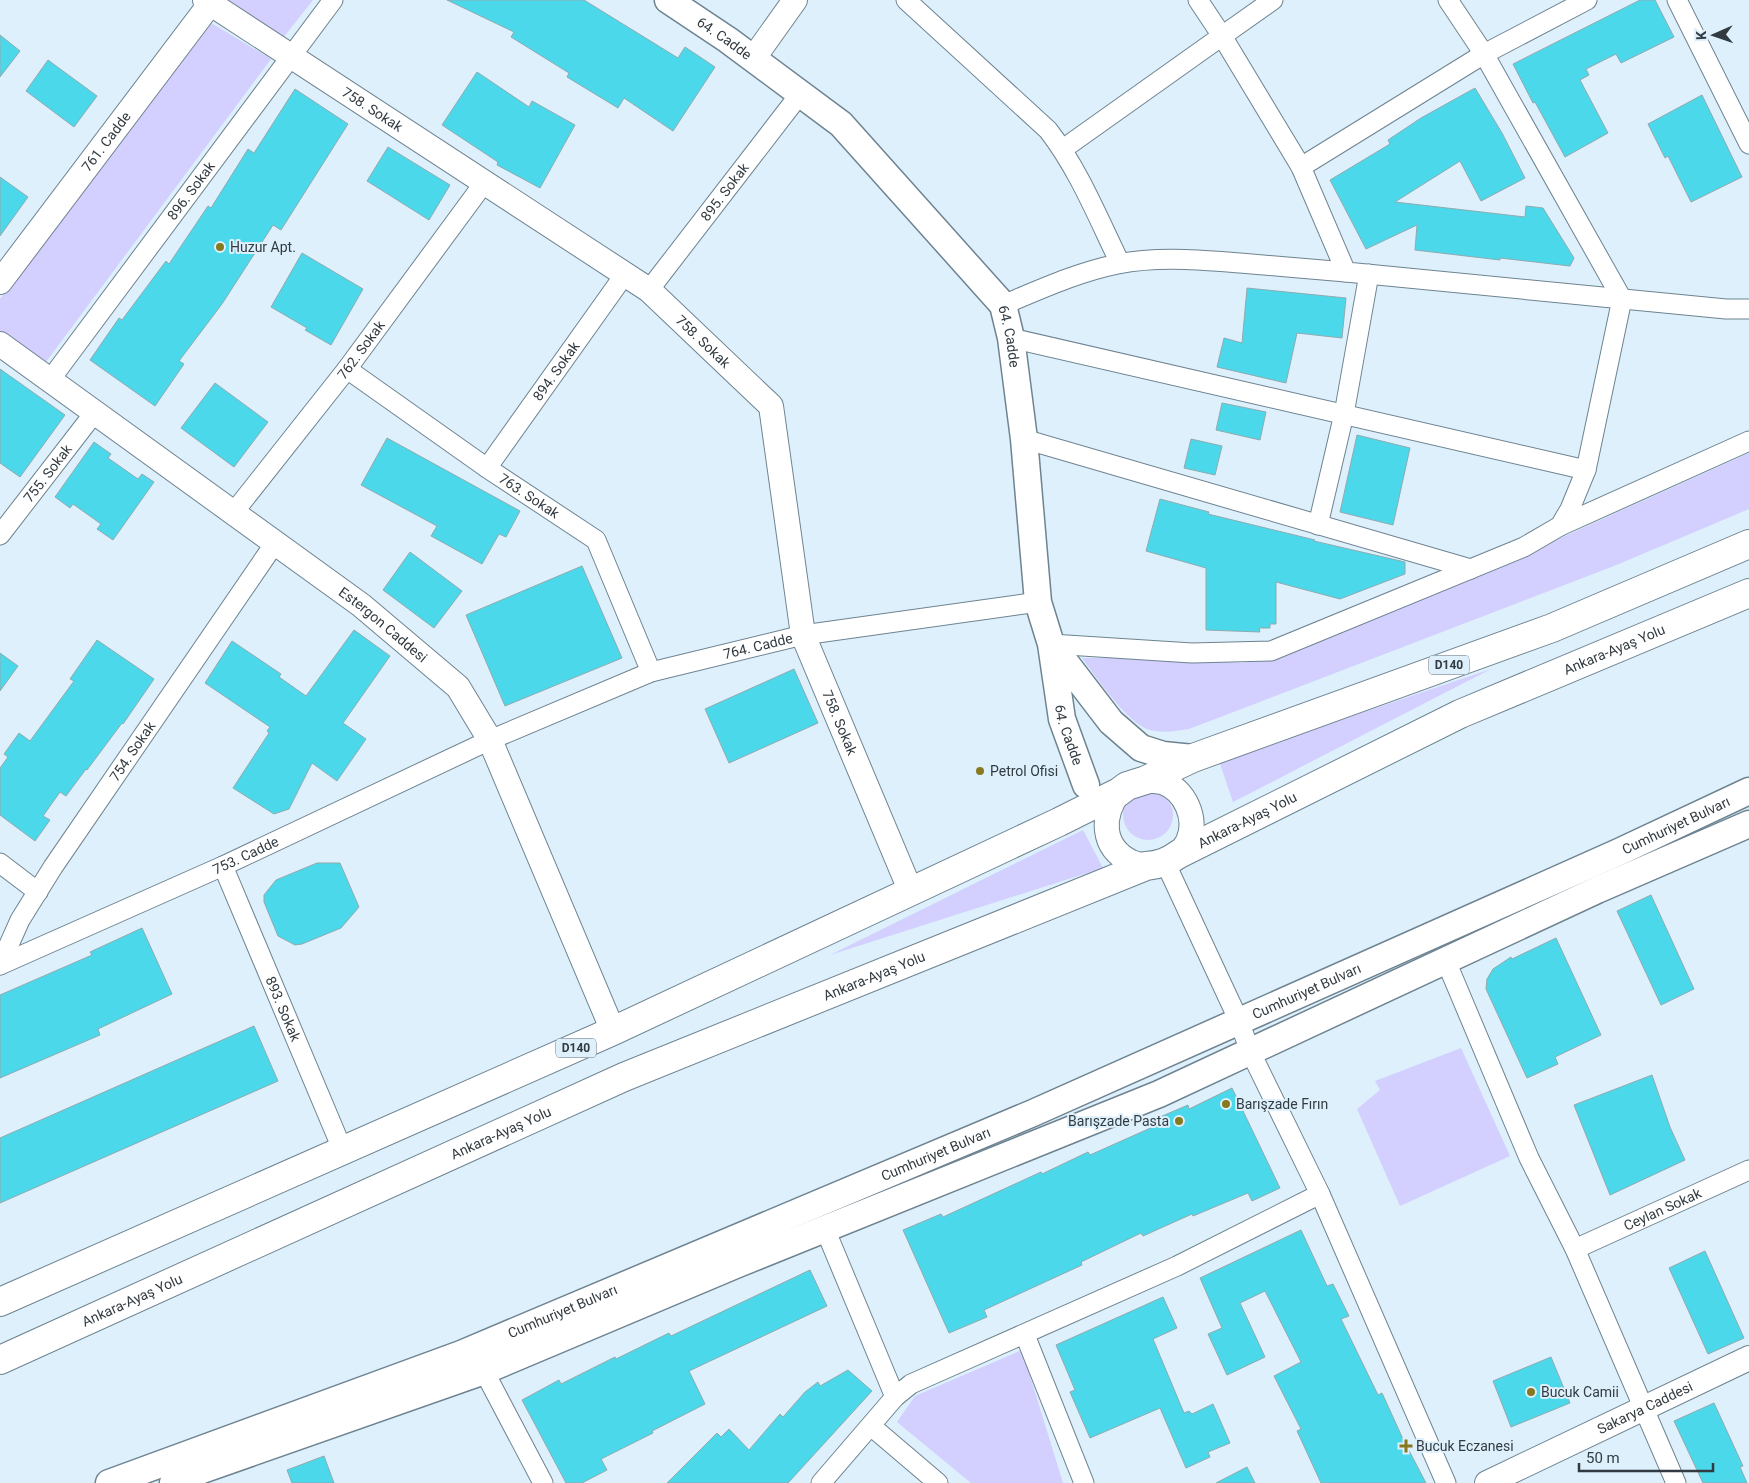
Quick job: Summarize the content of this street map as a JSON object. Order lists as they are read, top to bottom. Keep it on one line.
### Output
{"streets":{"highway":["Ankara-Ayaş Yolu","D140"],"main road":["64. Cadde","Cumhuriyet Bulvarı"],"street":["758. Sokak","761. Cadde","896. Sokak","895. Sokak","762. Sokak","894. Sokak","755. Sokak","763. Sokak","Estergon Caddesi","764. Cadde","754. Sokak","753. Cadde","893. Sokak","Ceylan Sokak","Sakarya Caddesi"]},"crossings":[["64. Cadde","895. Sokak"],["64. Cadde","764. Cadde"],["64. Cadde","Ankara-Ayaş Yolu"],["64. Cadde","D140"],["758. Sokak","761. Cadde"],["758. Sokak","896. Sokak"],["758. Sokak","895. Sokak"],["758. Sokak","762. Sokak"],["758. Sokak","894. Sokak"],["758. Sokak","764. Cadde"],["758. Sokak","D140"],["896. Sokak","Estergon Caddesi"],["762. Sokak","763. Sokak"],["762. Sokak","Estergon Caddesi"],["894. Sokak","763. Sokak"],["755. Sokak","Estergon Caddesi"],["763. Sokak","764. Cadde"],["Estergon Caddesi","764. Cadde"],["Estergon Caddesi","D140"],["Estergon Caddesi","754. Sokak"],["Estergon Caddesi","753. Cadde"],["764. Cadde","753. Cadde"],["Ankara-Ayaş Yolu","D140"],["D140","893. Sokak"],["754. Sokak","753. Cadde"],["753. Cadde","893. Sokak"]],"places":{"other":["Huzur Apt.","Petrol Ofisi","Barışzade Fırın","Barışzade Pasta","Bucuk Camii"],"health":["Bucuk Eczanesi"]},"scale_bar":"50 m","north":"left"}
